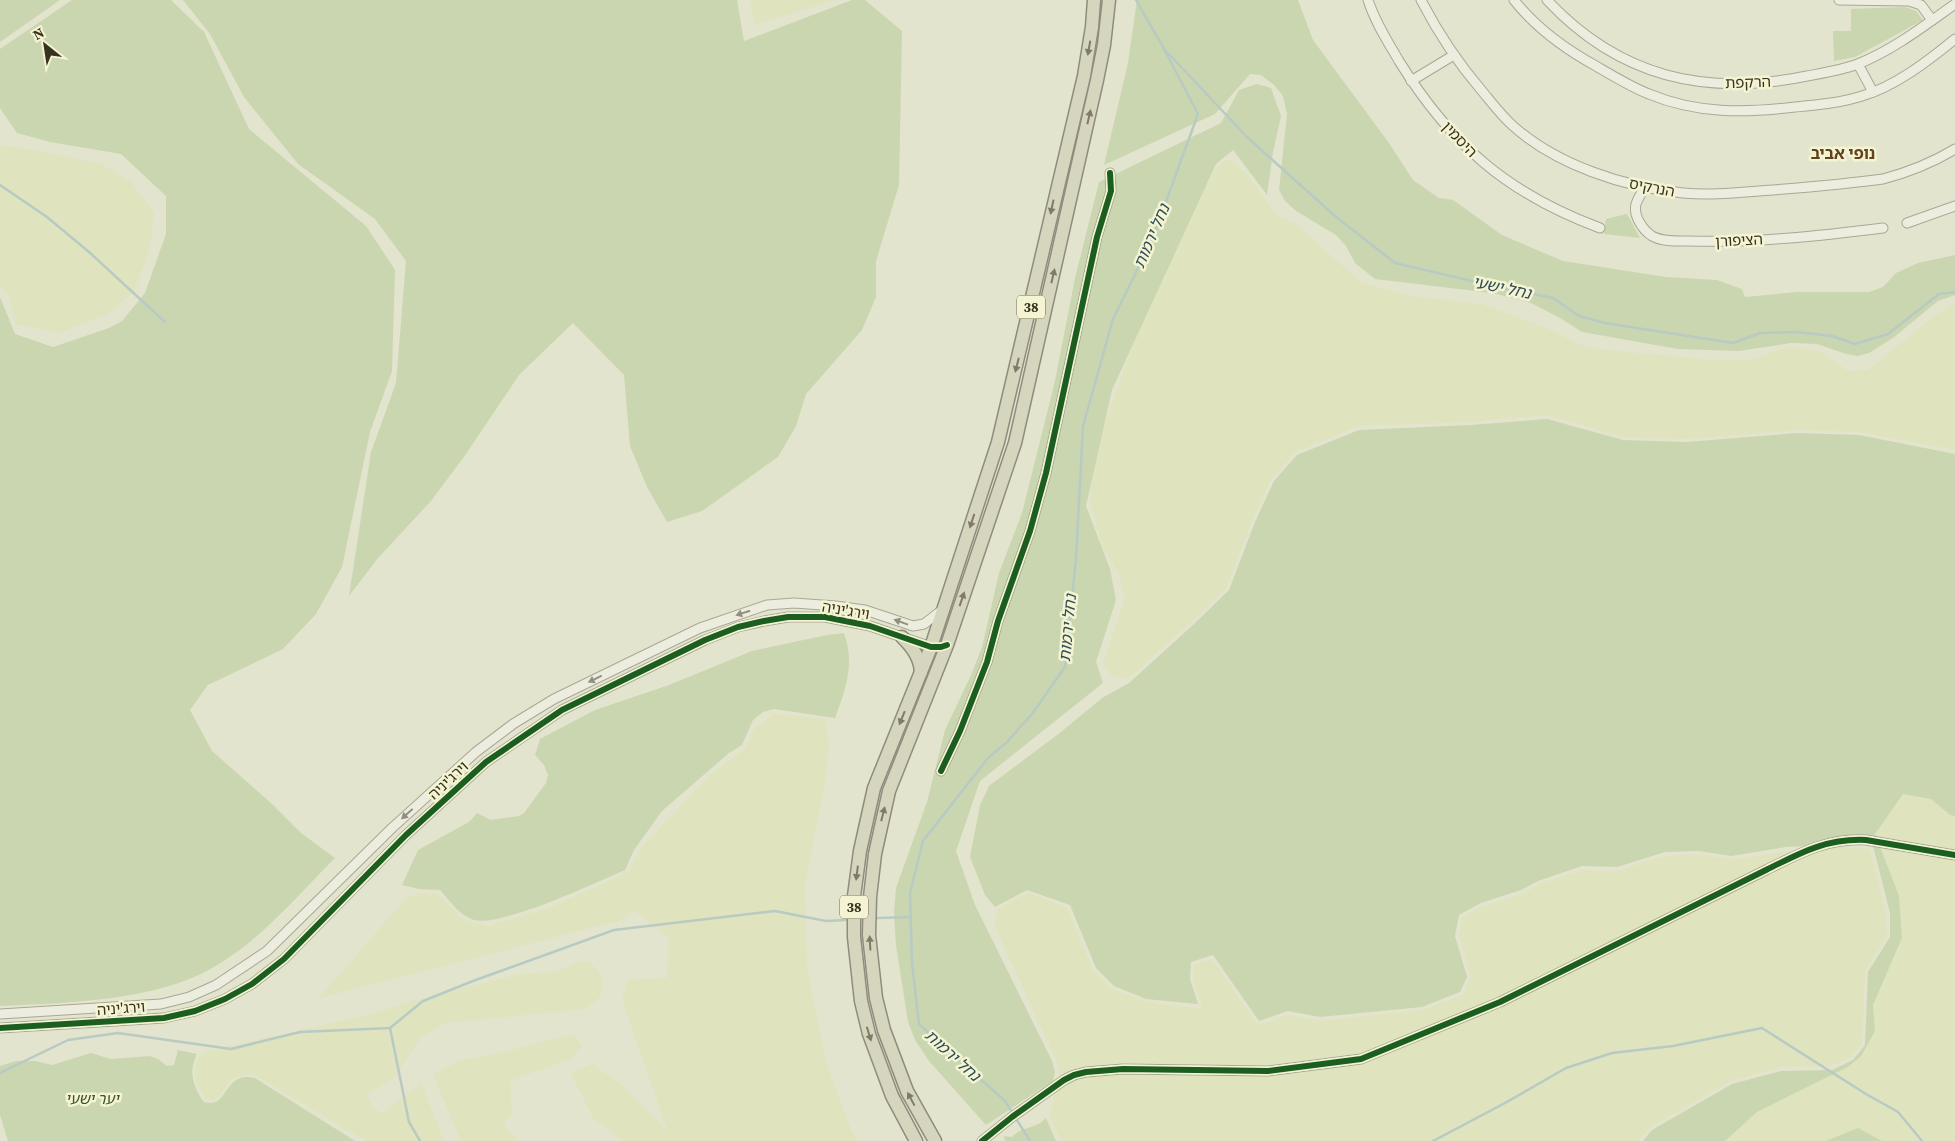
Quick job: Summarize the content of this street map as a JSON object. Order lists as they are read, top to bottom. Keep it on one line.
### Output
{"streets":{"highway":["38"],"street":["הרקפת","היסמין","הנרקיס","הציפורן","וירג'יניה"]},"crossings":[["הנרקיס","הציפורן"],["38","וירג'יניה"]],"districts":["נופי אביב"],"water":["נחל ירמות","נחל ישעי"],"parks":["יער ישעי"],"north":"top left"}
